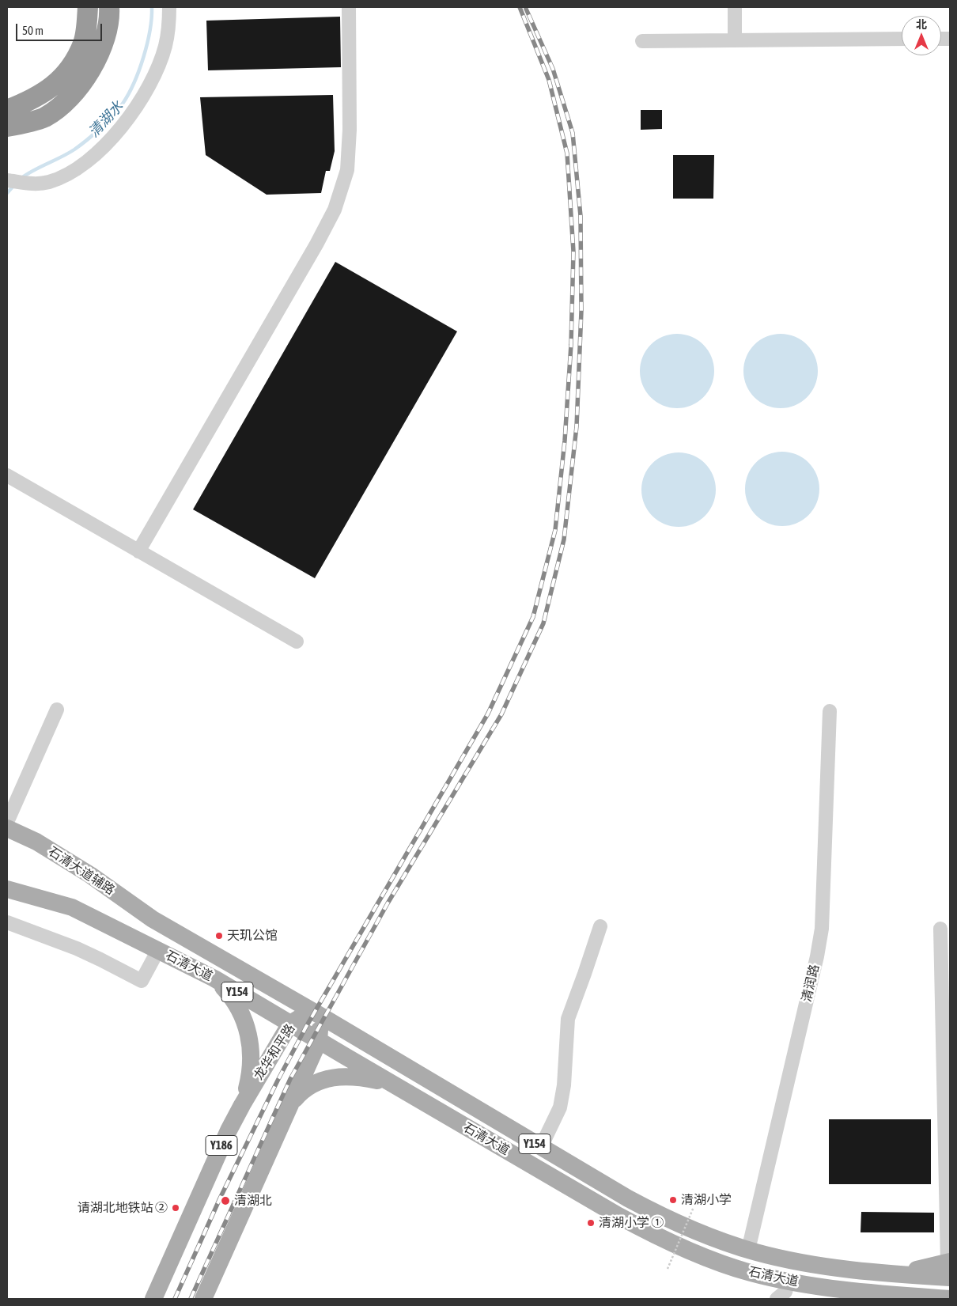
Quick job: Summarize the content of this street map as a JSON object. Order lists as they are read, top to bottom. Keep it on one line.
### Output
{"streets":{"main road":["石清大道辅路","石清大道","Y154","龙华和平路","Y186"],"street":["清润路"]},"crossings":[["石清大道辅路","石清大道"],["石清大道","清润路"],["石清大道","龙华和平路"]],"water":["清湖水"],"places":["天玑公馆","清湖小学","清湖北","请湖北地铁站 ②","清湖小学 ①"],"scale_bar":"50 m","north":"top"}
